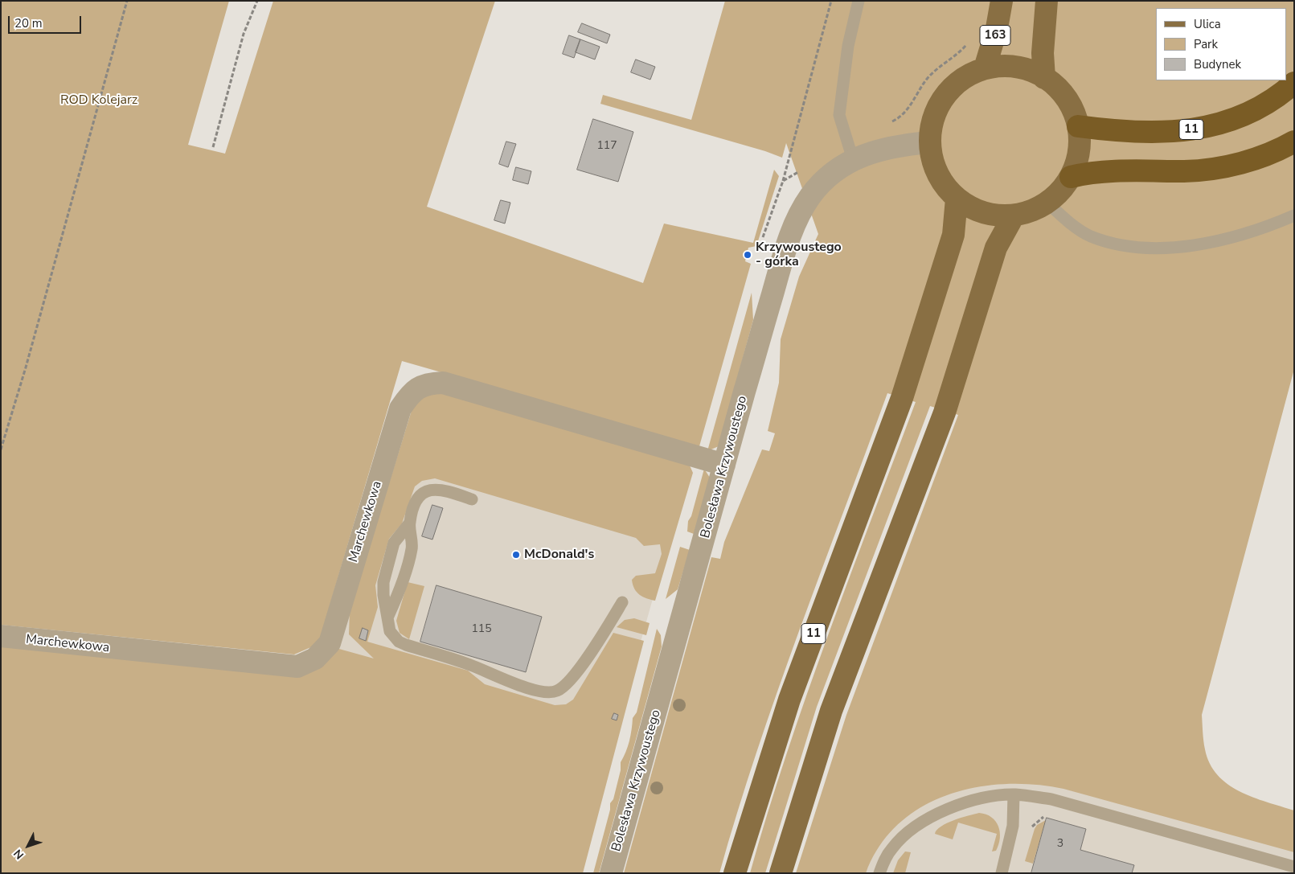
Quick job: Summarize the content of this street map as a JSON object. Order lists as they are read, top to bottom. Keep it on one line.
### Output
{"streets":{"highway":["11"],"main road":["163"],"street":["Bolesława Krzywoustego","Marchewkowa"]},"crossings":[["Bolesława Krzywoustego","Marchewkowa"]],"parks":["ROD Kolejarz"],"places":["Krzywoustego - górka","McDonald's"],"house_numbers":["117","115","3"],"legend":["Ulica","Park","Budynek"],"scale_bar":"20 m","north":"bottom left"}
